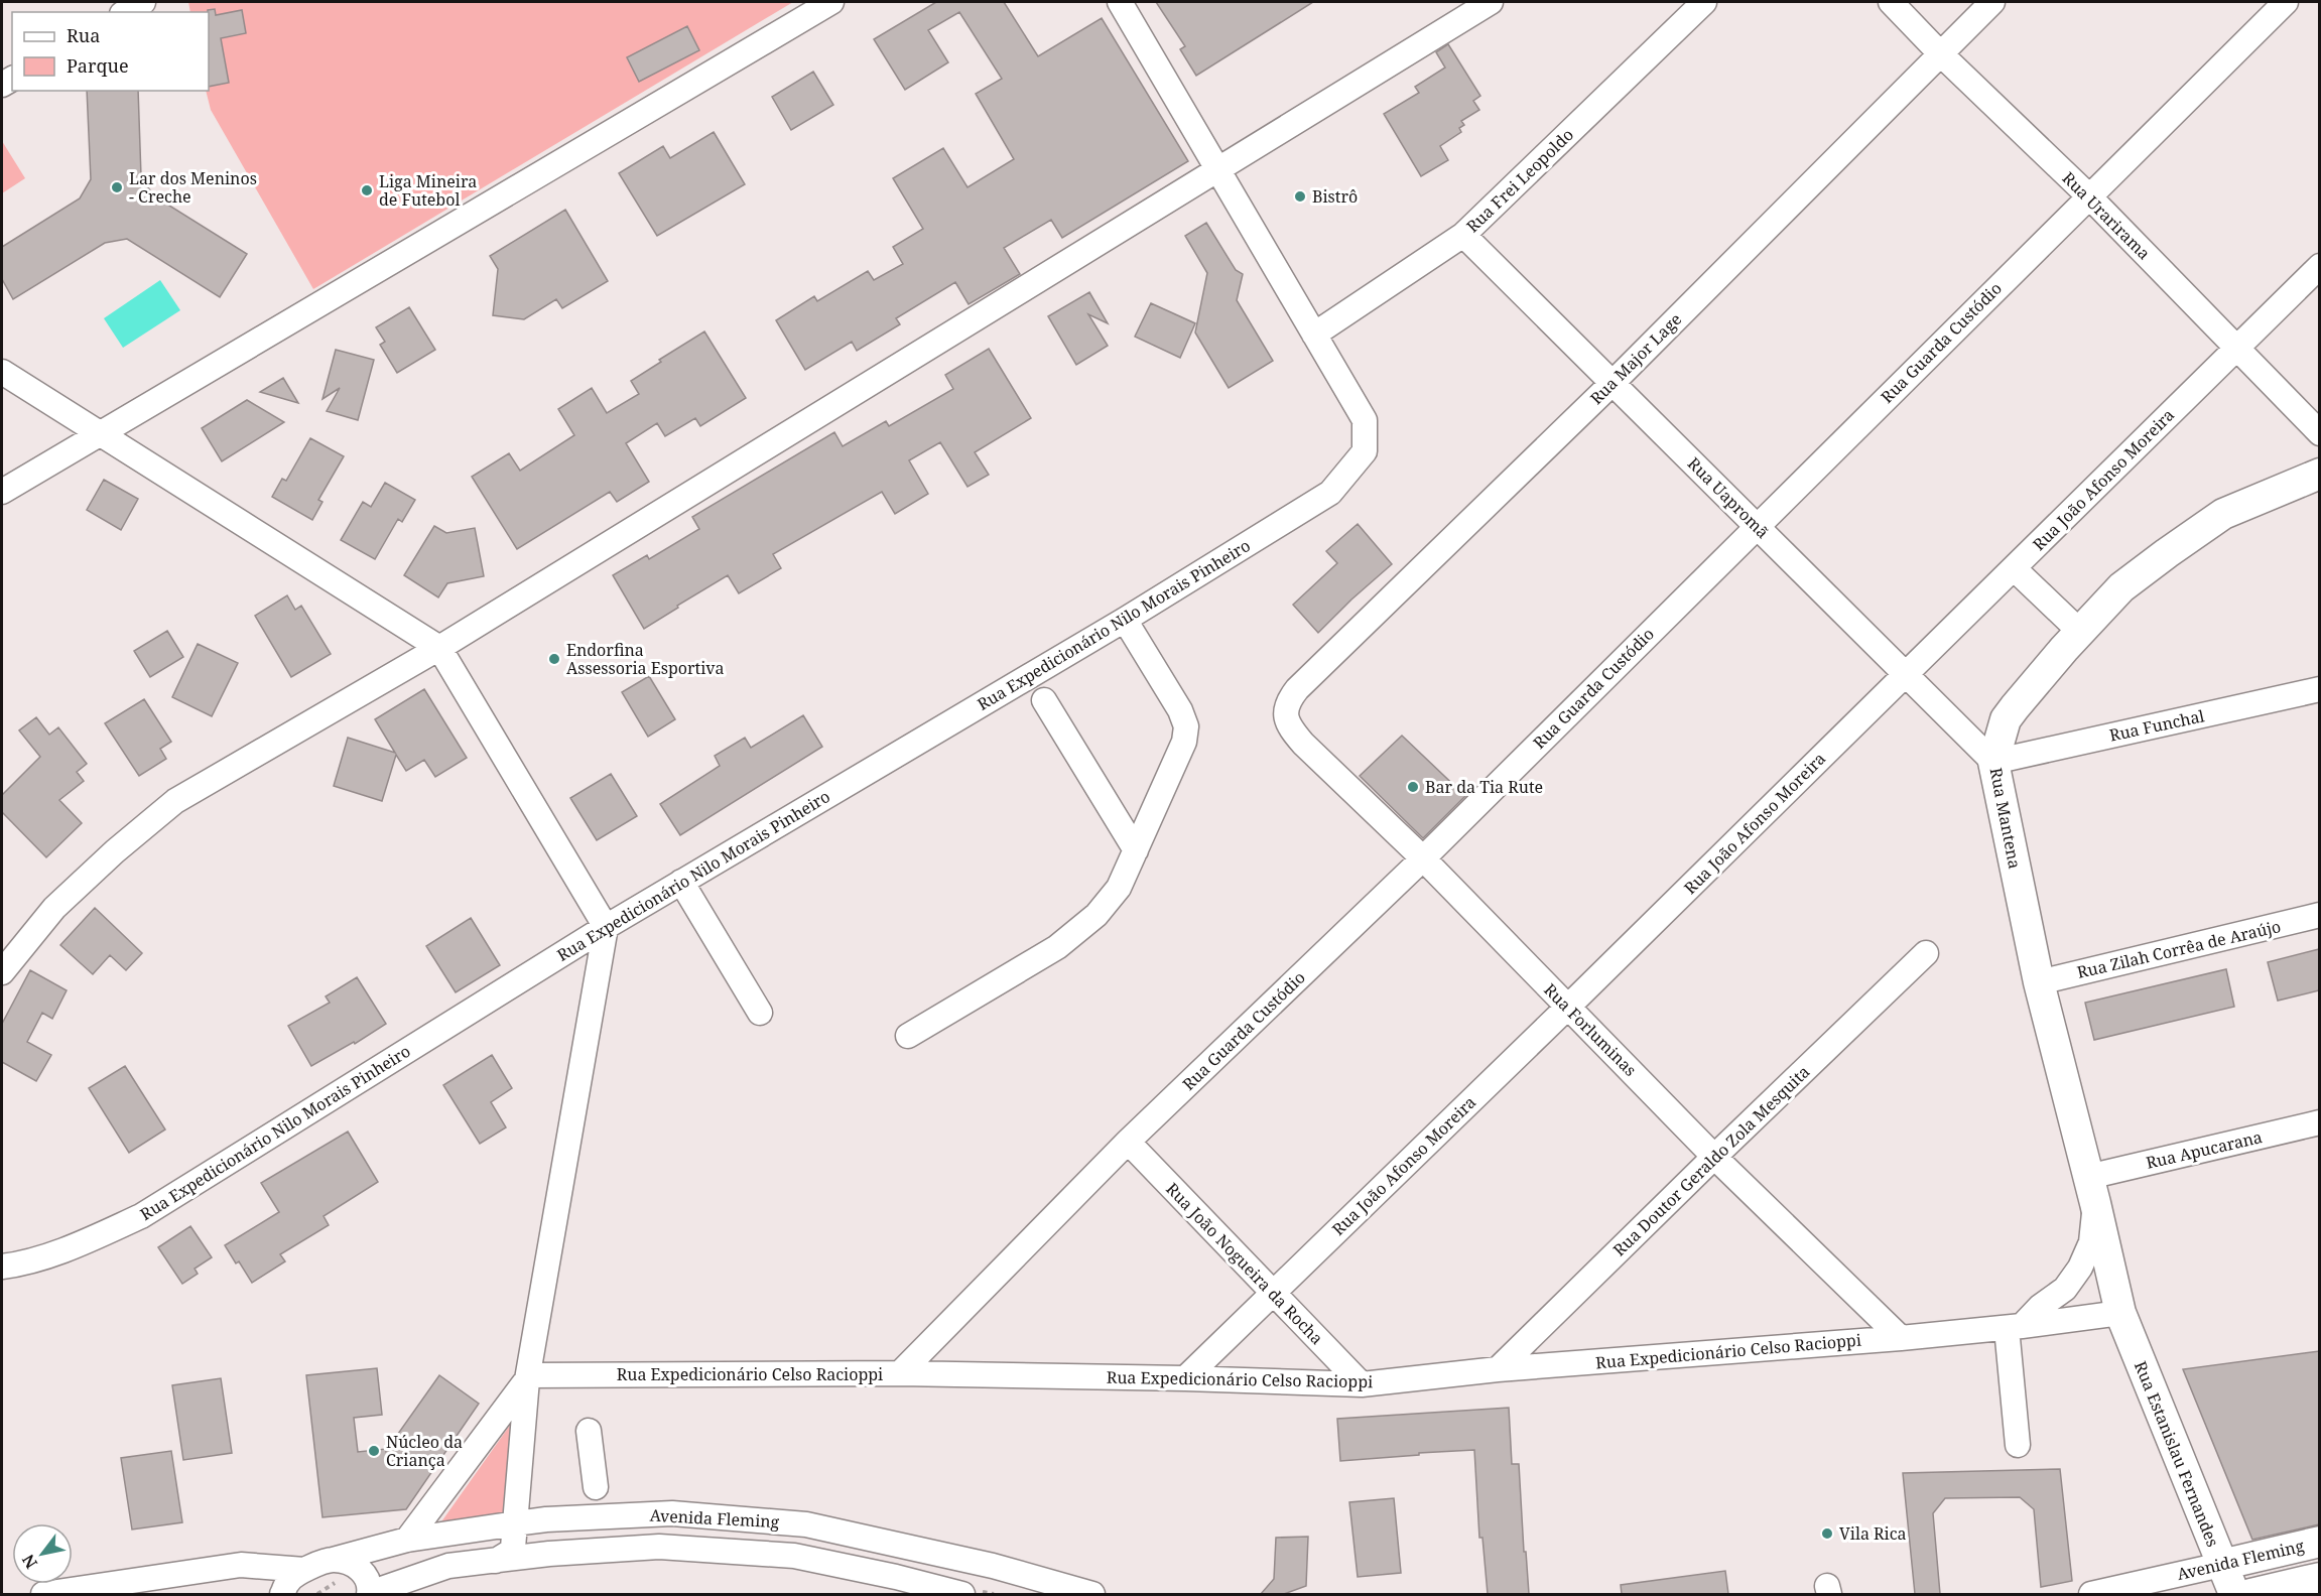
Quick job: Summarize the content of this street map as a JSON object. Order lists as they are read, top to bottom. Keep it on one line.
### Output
{"streets":{"main road":["Rua Mantena","Rua Estanislau Fernandes","Avenida Fleming"],"street":["Rua Frei Leopoldo","Rua Urarirama","Rua Guarda Custódio","Rua Major Lage","Rua João Afonso Moreira","Rua Uapromã","Rua Expedicionário Nilo Morais Pinheiro","Rua Funchal","Rua Zilah Corrêa de Araújo","Rua Forluminas","Rua Apucarana","Rua Doutor Geraldo Zola Mesquita","Rua João Nogueira da Rocha","Rua Expedicionário Celso Racioppi"]},"crossings":[["Rua Frei Leopoldo","Rua Uapromã"],["Rua Frei Leopoldo","Rua Expedicionário Nilo Morais Pinheiro"],["Rua Urarirama","Rua Guarda Custódio"],["Rua Urarirama","Rua Major Lage"],["Rua Urarirama","Rua João Afonso Moreira"],["Rua Guarda Custódio","Rua Uapromã"],["Rua Guarda Custódio","Rua Forluminas"],["Rua Guarda Custódio","Rua João Nogueira da Rocha"],["Rua Guarda Custódio","Rua Expedicionário Celso Racioppi"],["Rua Major Lage","Rua Uapromã"],["Rua Major Lage","Rua Forluminas"],["Rua João Afonso Moreira","Rua Uapromã"],["Rua João Afonso Moreira","Rua Forluminas"],["Rua João Afonso Moreira","Rua João Nogueira da Rocha"],["Rua João Afonso Moreira","Rua Expedicionário Celso Racioppi"],["Rua Uapromã","Rua Funchal"],["Rua Uapromã","Rua Mantena"],["Rua Funchal","Rua Mantena"],["Rua Mantena","Rua Zilah Corrêa de Araújo"],["Rua Mantena","Rua Apucarana"],["Rua Mantena","Rua Expedicionário Celso Racioppi"],["Rua Mantena","Rua Estanislau Fernandes"],["Rua Forluminas","Rua Doutor Geraldo Zola Mesquita"],["Rua Forluminas","Rua Expedicionário Celso Racioppi"],["Rua Doutor Geraldo Zola Mesquita","Rua Expedicionário Celso Racioppi"],["Rua João Nogueira da Rocha","Rua Expedicionário Celso Racioppi"],["Rua Expedicionário Celso Racioppi","Rua Estanislau Fernandes"],["Rua Estanislau Fernandes","Avenida Fleming"]],"places":["Lar dos Meninos - Creche","Liga Mineira de Futebol","Bistrô","Endorfina Assessoria Esportiva","Bar da Tia Rute","Núcleo da Criança","Vila Rica"],"legend":["Rua","Parque"],"north":"bottom left"}
